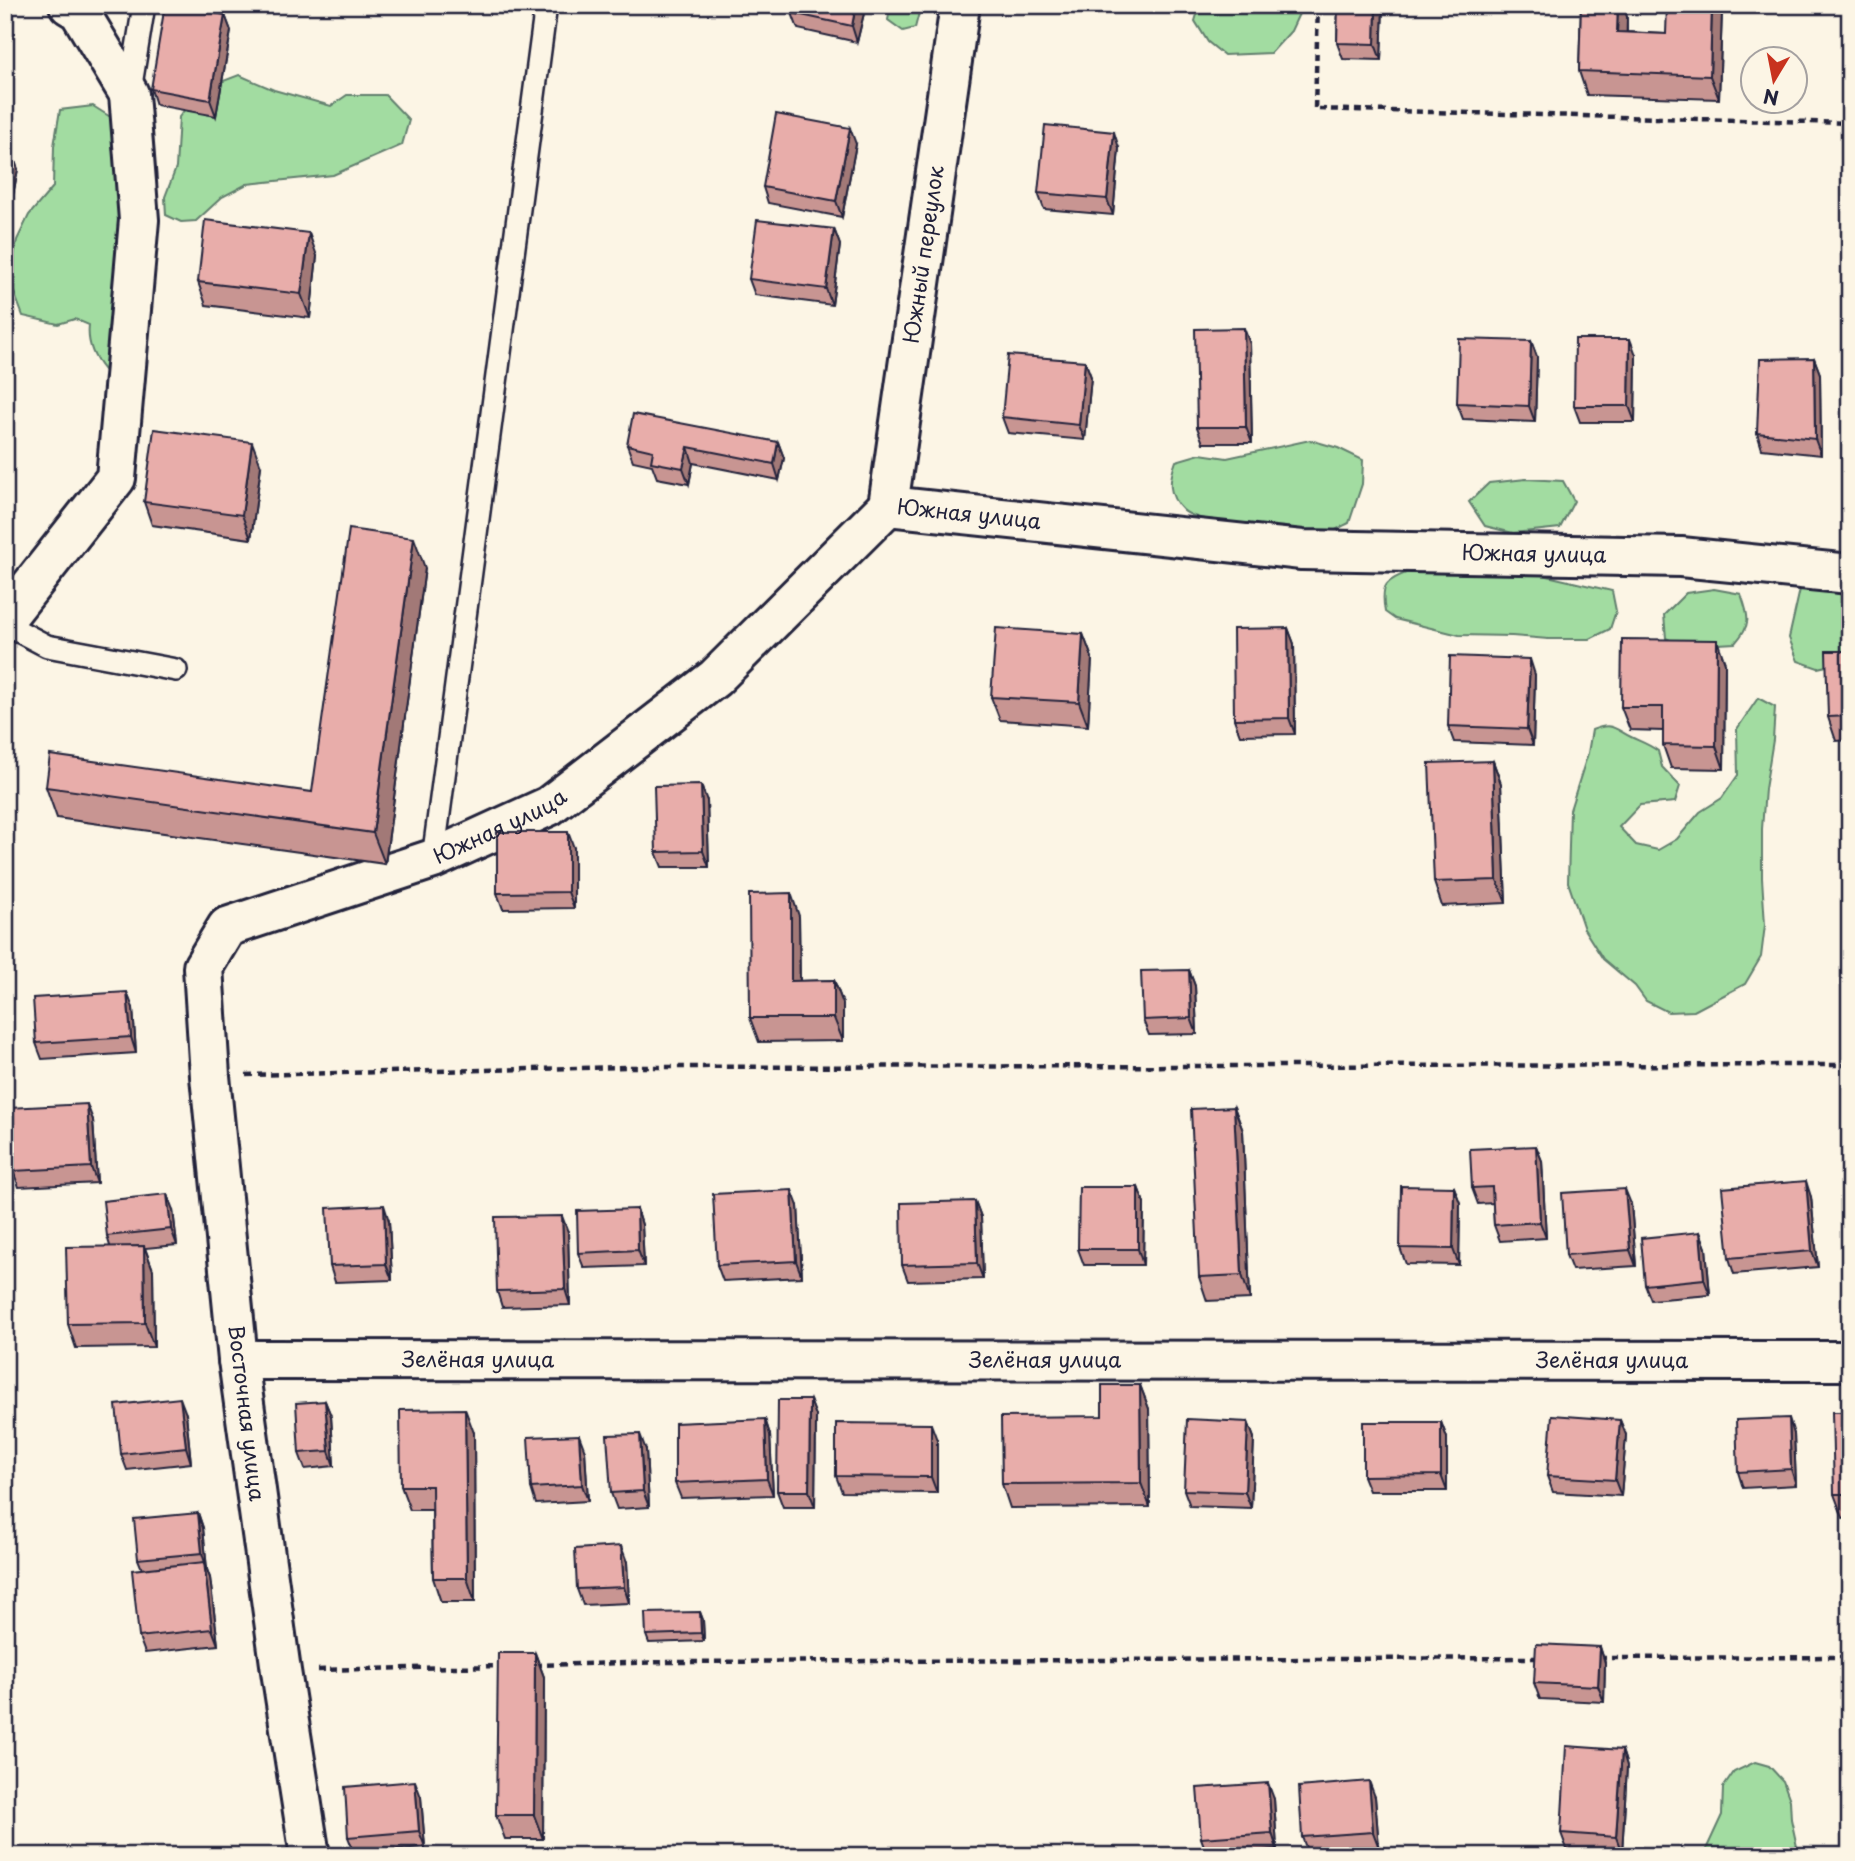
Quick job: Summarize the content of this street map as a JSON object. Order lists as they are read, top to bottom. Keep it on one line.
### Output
{"streets":{"street":["Южный переулок","Южная улица","Зелёная улица","Восточная улица"]},"crossings":[["Южный переулок","Южная улица"],["Южная улица","Восточная улица"],["Зелёная улица","Восточная улица"]],"north":"bottom"}
